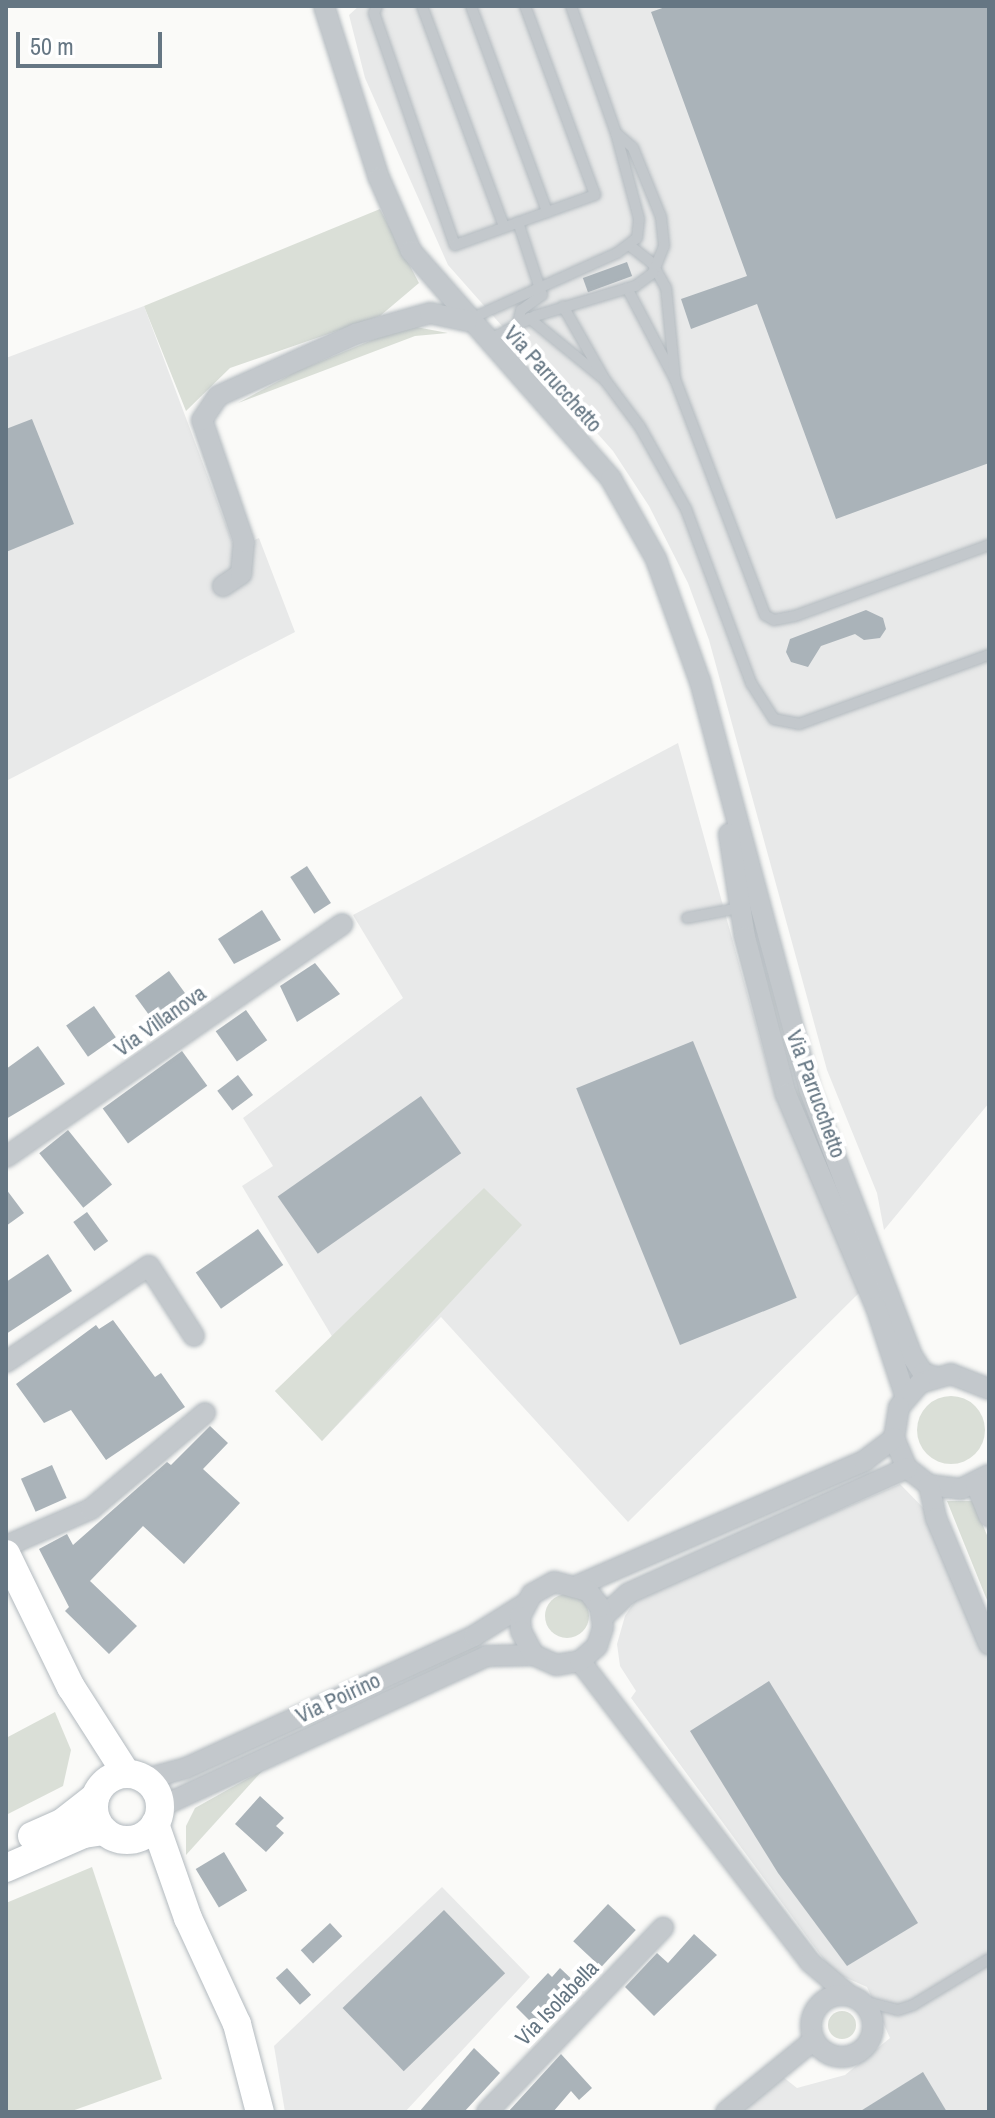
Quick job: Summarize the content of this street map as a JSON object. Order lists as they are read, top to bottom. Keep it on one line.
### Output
{"streets":{"street":["Via Parrucchetto","Via Villanova","Via Poirino","Via Isolabella"]},"scale_bar":"50 m"}
